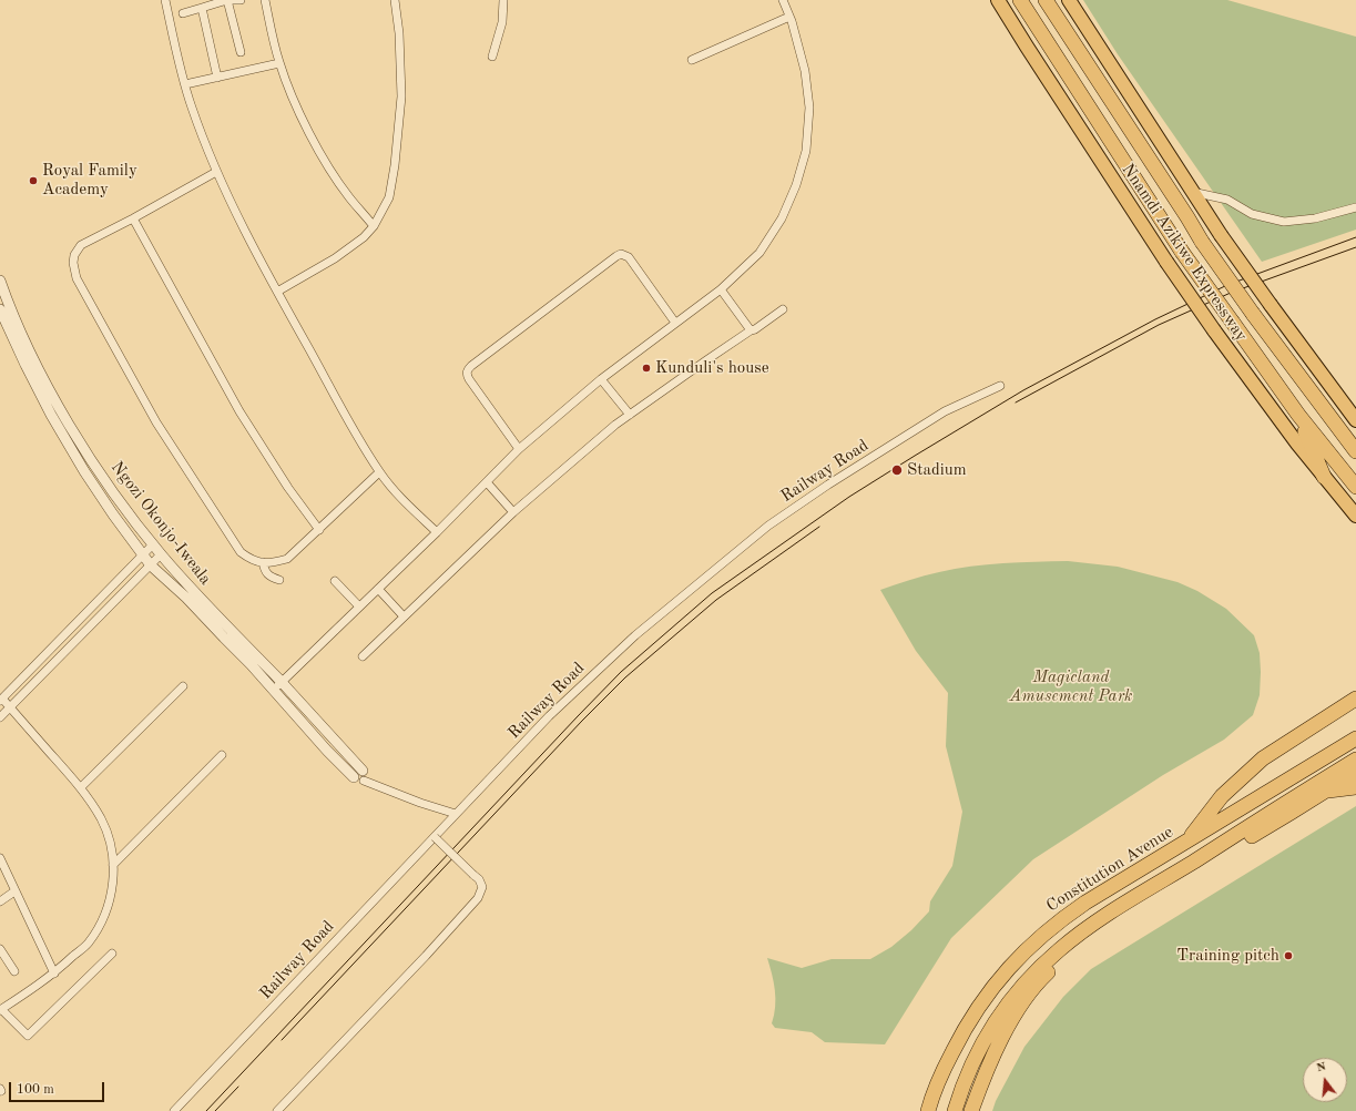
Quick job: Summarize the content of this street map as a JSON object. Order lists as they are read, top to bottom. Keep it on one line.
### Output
{"streets":{"highway":["Nnamdi Azikiwe Expressway","Constitution Avenue"],"street":["Railway Road","Ngozi Okonjo-Iweala"]},"parks":["Magicland Amusement Park"],"places":["Royal Family Academy","Kunduli's house","Stadium","Training pitch"],"scale_bar":"100 m","north":"top"}
